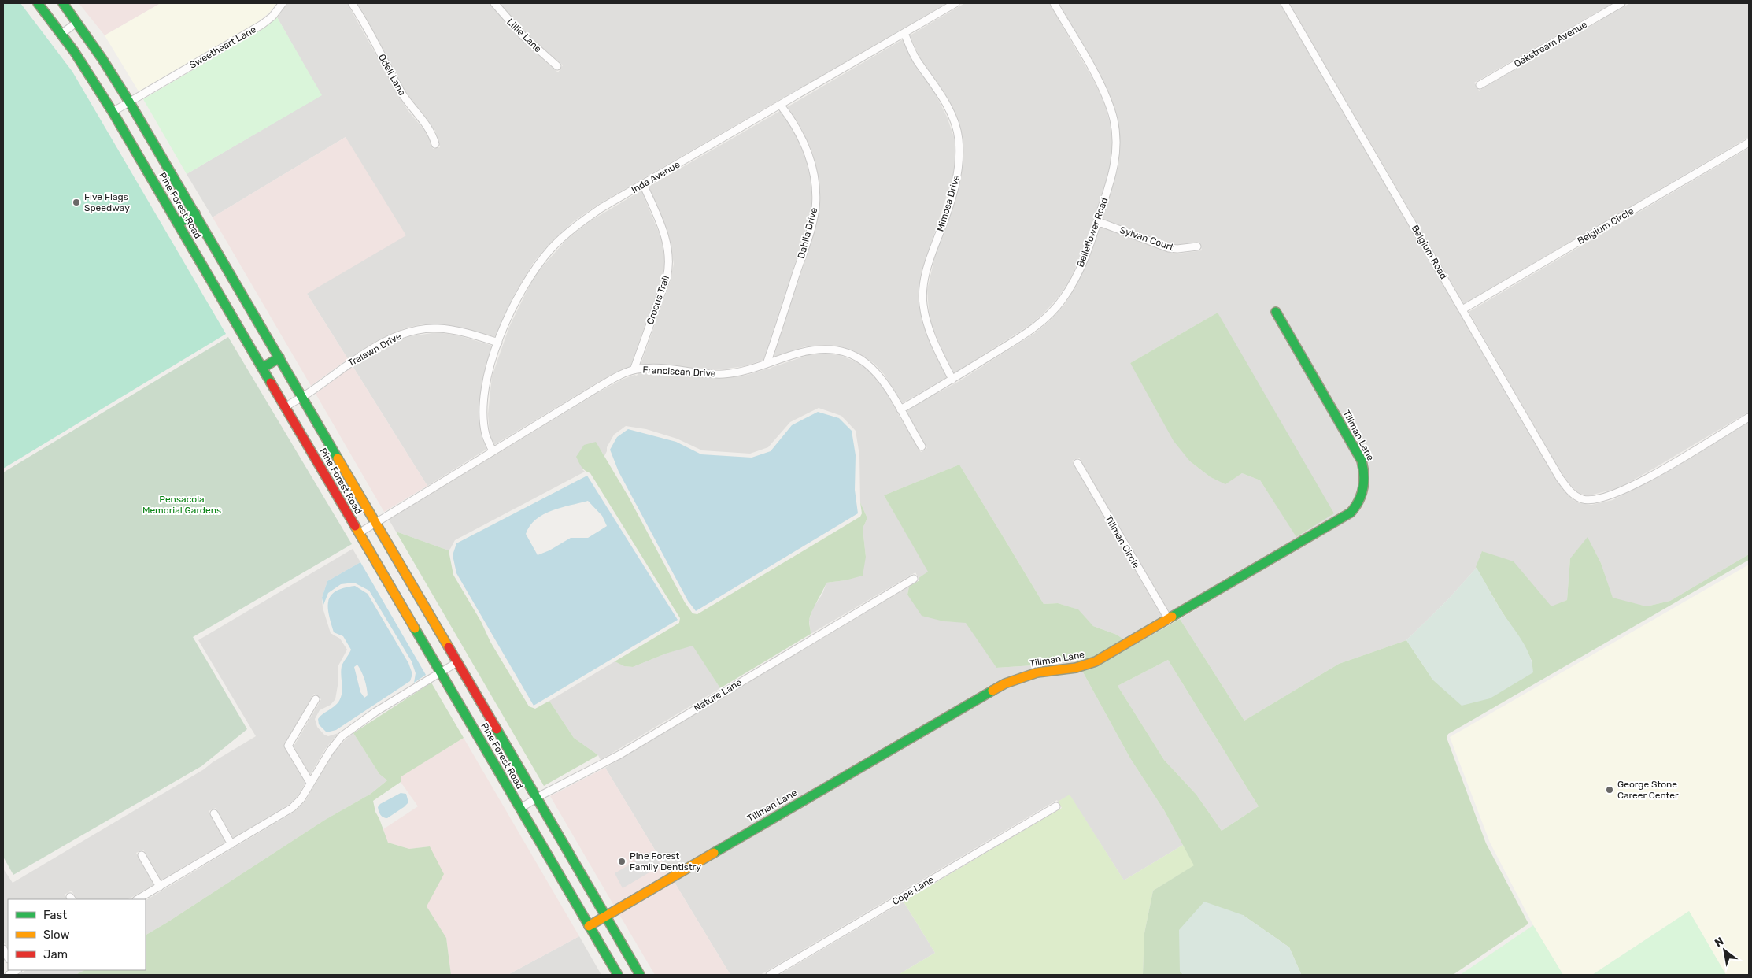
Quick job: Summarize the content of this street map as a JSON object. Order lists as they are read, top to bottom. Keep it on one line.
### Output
{"streets":{"main road":["Pine Forest Road","Tillman Lane"],"street":["Lillie Lane","Oakstream Avenue","Sweetheart Lane","Odell Lane","Inda Avenue","Mimosa Drive","Belgium Circle","Belleflower Road","Dahlia Drive","Sylvan Court","Belgium Road","Crocus Trail","Tralawn Drive","Franciscan Drive","Tillman Circle","Nature Lane","Cope Lane"]},"crossings":[["Sweetheart Lane","Pine Forest Road"],["Inda Avenue","Mimosa Drive"],["Inda Avenue","Dahlia Drive"],["Inda Avenue","Crocus Trail"],["Inda Avenue","Tralawn Drive"],["Inda Avenue","Franciscan Drive"],["Mimosa Drive","Belleflower Road"],["Pine Forest Road","Tralawn Drive"],["Pine Forest Road","Franciscan Drive"],["Pine Forest Road","Tillman Lane"],["Pine Forest Road","Nature Lane"],["Belgium Circle","Belgium Road"],["Belleflower Road","Sylvan Court"],["Belleflower Road","Franciscan Drive"],["Dahlia Drive","Franciscan Drive"],["Crocus Trail","Franciscan Drive"],["Tillman Lane","Tillman Circle"]],"parks":["Pensacola Memorial Gardens"],"places":["Five Flags Speedway","George Stone Career Center","Pine Forest Family Dentistry"],"legend":["Fast","Slow","Jam"],"north":"top left"}
